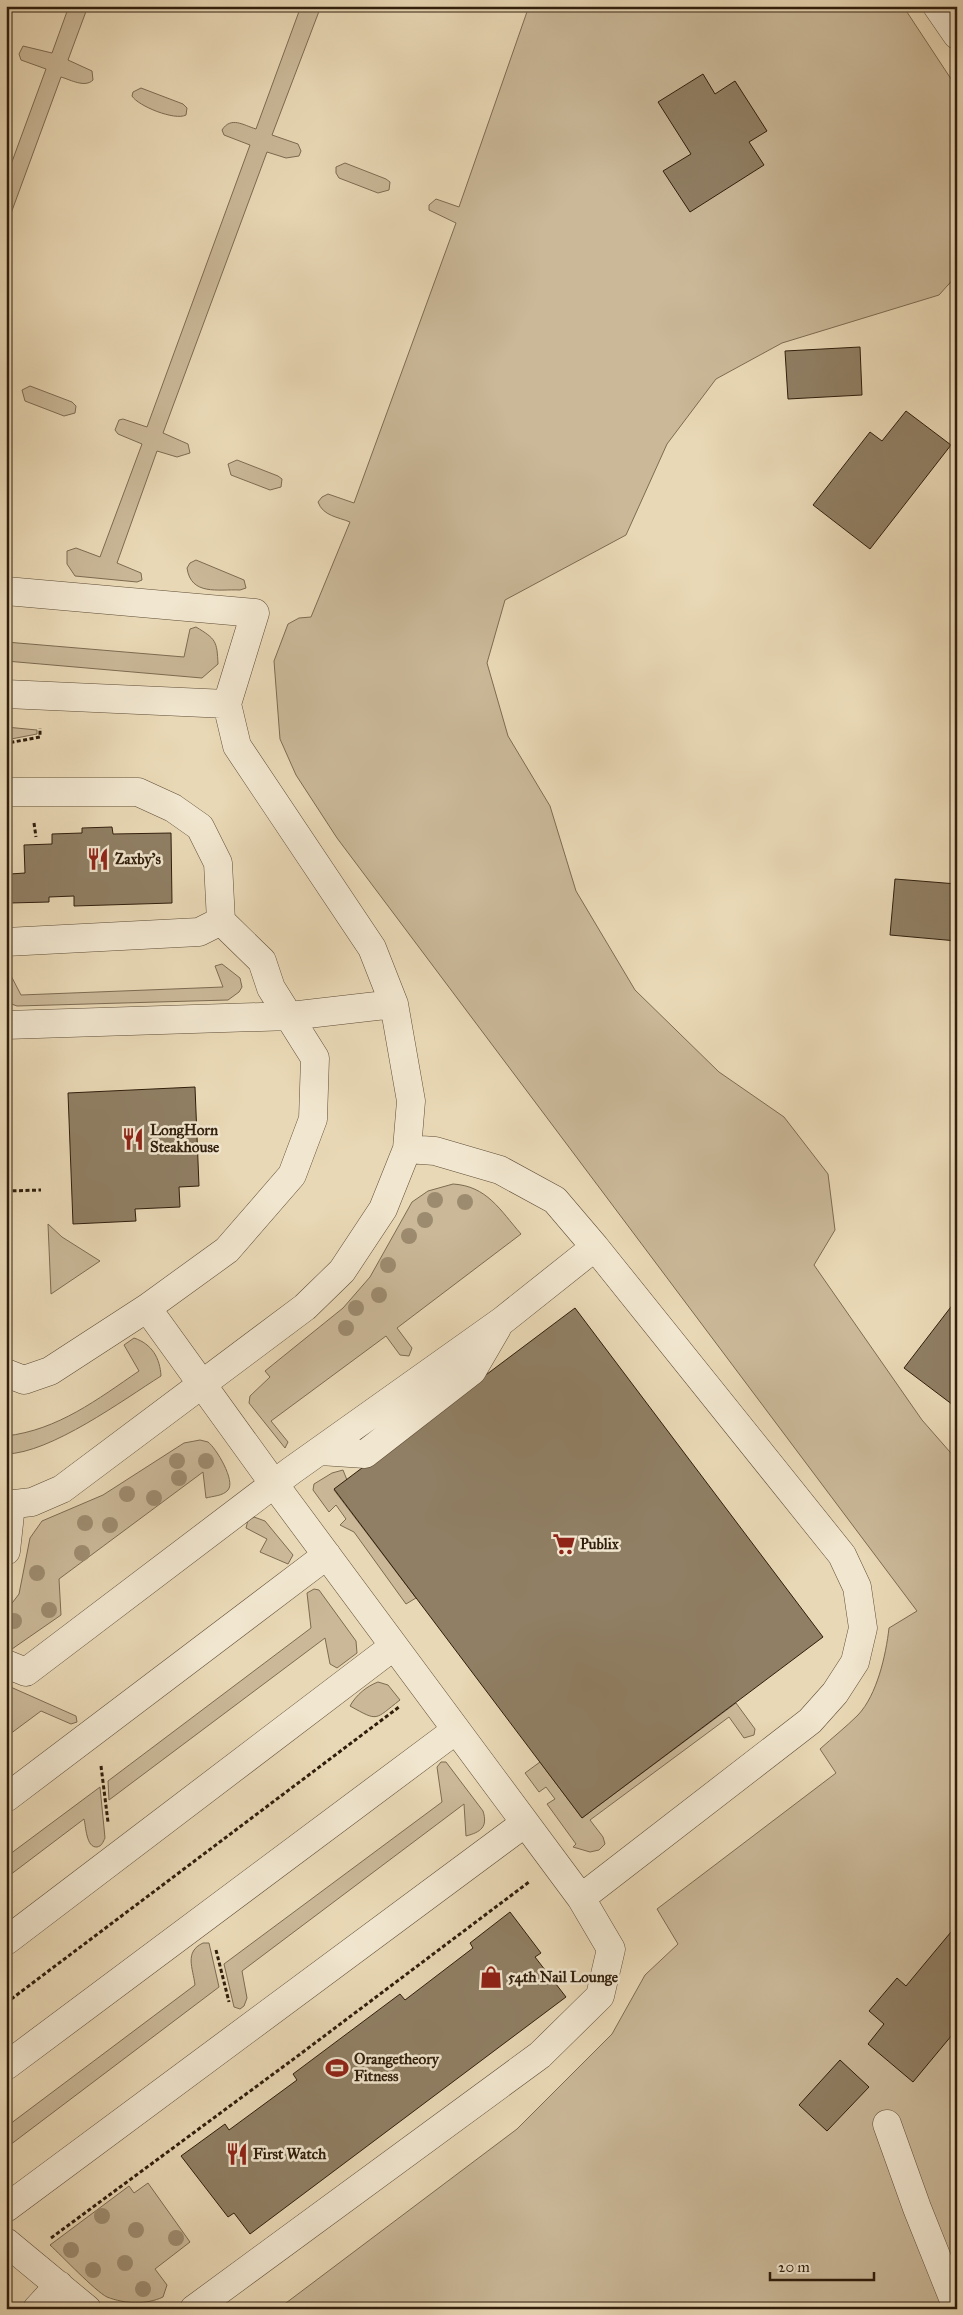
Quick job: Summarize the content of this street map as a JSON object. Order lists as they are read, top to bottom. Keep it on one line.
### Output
{"places":{"restaurant":["Zaxby's","LongHorn Steakhouse","First Watch"],"supermarket":["Publix"],"shop":["54th Nail Lounge"],"sports":["Orangetheory Fitness"]},"scale_bar":"20 m"}
